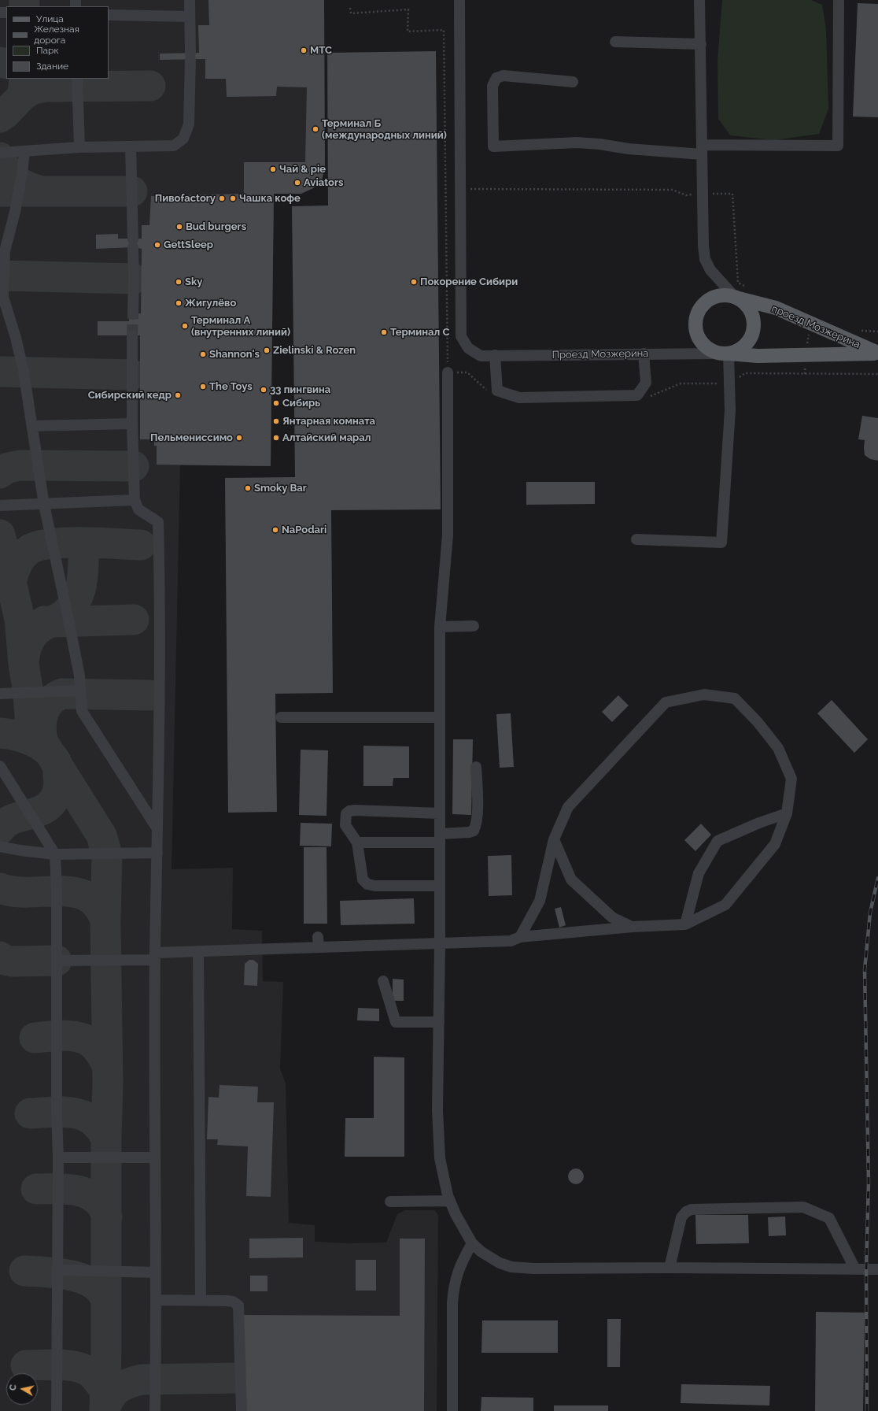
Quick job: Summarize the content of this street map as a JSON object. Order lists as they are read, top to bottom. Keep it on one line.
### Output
{"streets":{"main road":["проезд Мозжерина","Проезд Мозжерина"]},"crossings":[["проезд Мозжерина","Проезд Мозжерина"]],"places":["МТС","Терминал Б (международных линий)","Чай & pie","Aviators","Пивоfactory","Чашка кофе","Bud burgers","GettSleep","Sky","Покорение Сибири","Жигулёво","Терминал А (внутренних линий)","Терминал С","Zielinski & Rozen","Shannon's","The Toys","33 пингвина","Сибирский кедр","Сибирь","Янтарная комната","Пельмениссимо","Алтайский марал","Smoky Bar","NaPodari"],"legend":["Улица","Железная дорога","Парк","Здание"],"north":"left"}
